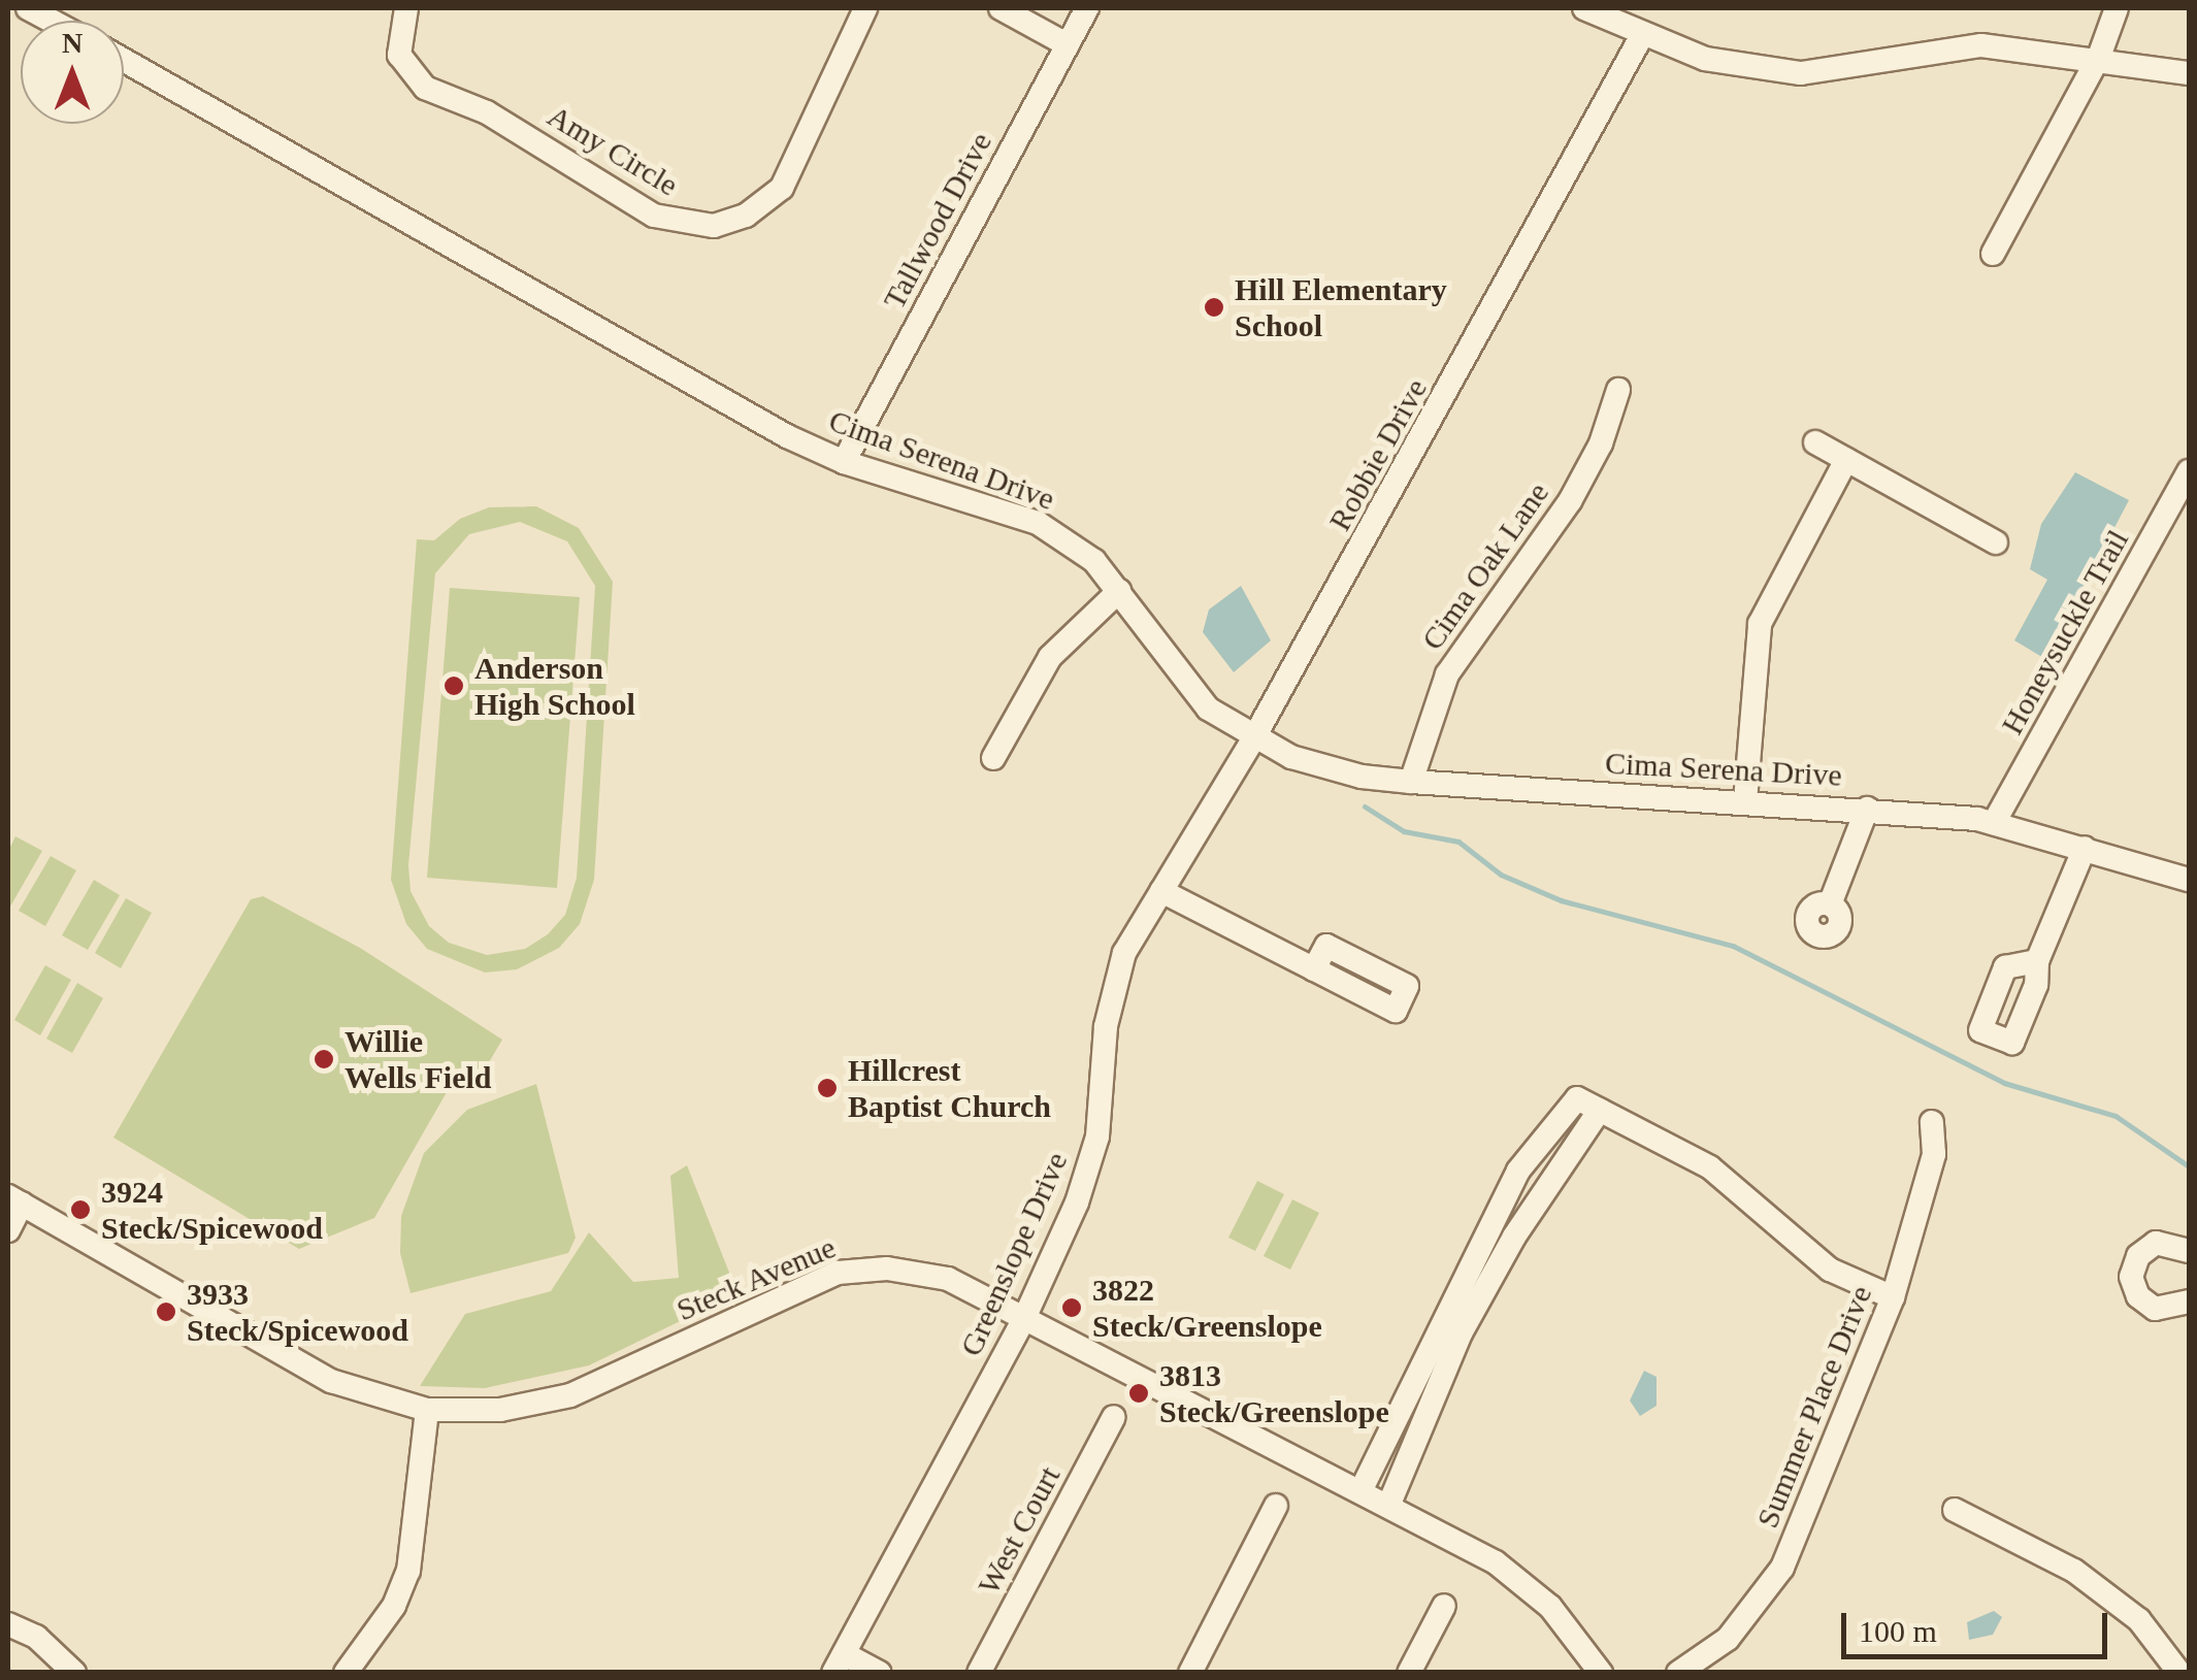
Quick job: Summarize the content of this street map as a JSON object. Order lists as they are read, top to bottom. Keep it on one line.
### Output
{"streets":{"street":["Amy Circle","Tallwood Drive","Robbie Drive","Cima Serena Drive","Cima Oak Lane","Honeysuckle Trail","Greenslope Drive","Steck Avenue","Summer Place Drive","West Court"]},"crossings":[["Tallwood Drive","Cima Serena Drive"],["Robbie Drive","Cima Serena Drive"],["Robbie Drive","Greenslope Drive"],["Cima Serena Drive","Cima Oak Lane"],["Cima Serena Drive","Honeysuckle Trail"],["Cima Serena Drive","Greenslope Drive"],["Greenslope Drive","Steck Avenue"]],"places":["Hill Elementary School","Anderson High School","Willie Wells Field","Hillcrest Baptist Church","3924 Steck/Spicewood","3822 Steck/Greenslope","3933 Steck/Spicewood","3813 Steck/Greenslope"],"scale_bar":"100 m","north":"top"}
